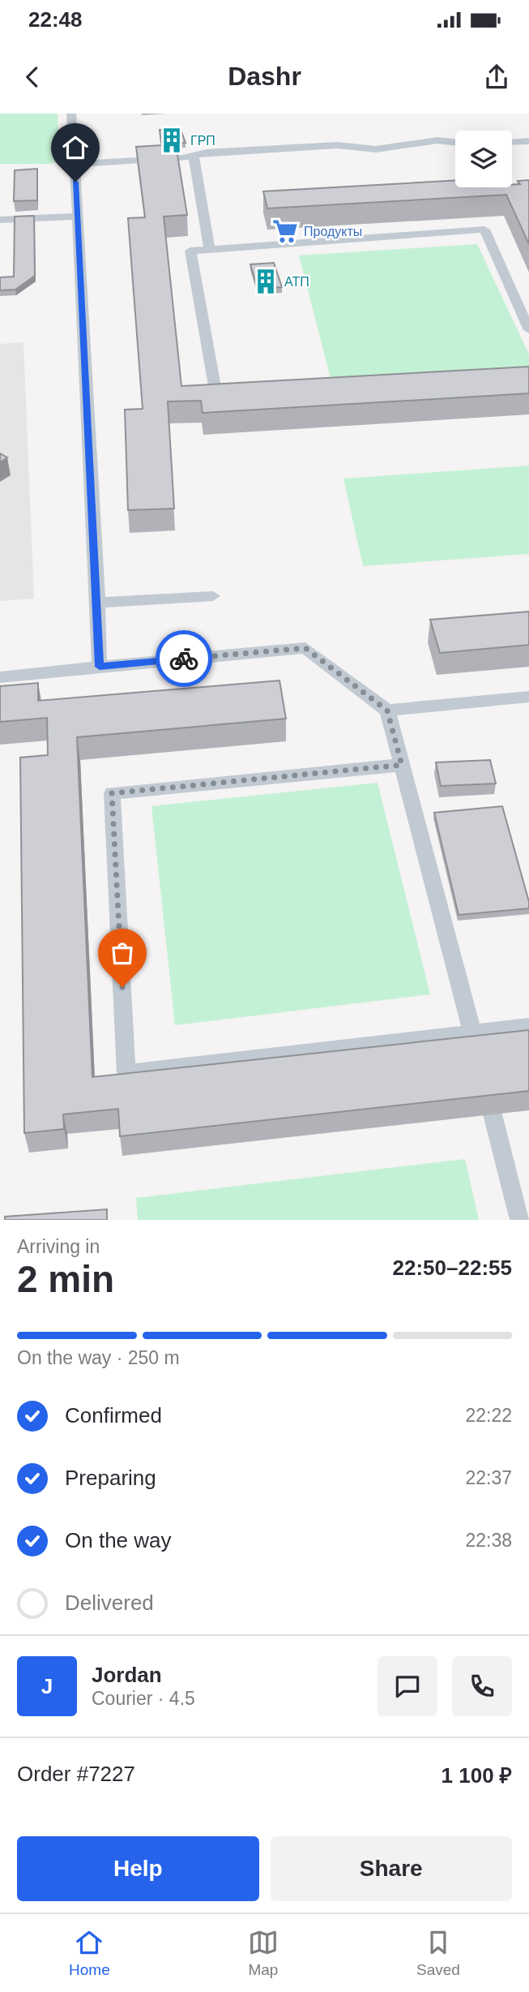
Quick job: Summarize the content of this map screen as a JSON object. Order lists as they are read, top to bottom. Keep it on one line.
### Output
{"places":{"building":["ГРП","АТП"],"supermarket":["Продукты"]},"page":{"status":"22:48","header":"Dashr","heading":["2 min","Arriving in","22:50–22:55"],"panel":["Jordan","Courier · 4.5","Order #7227","1 100 ₽"],"bar":"On the way · 250 m","list":[["Confirmed","22:22"],["Preparing","22:37"],["On the way","22:38"],"Delivered"],"round":"J","buttons":["Help","Share"],"tabs":["Home","Map","Saved"]}}
